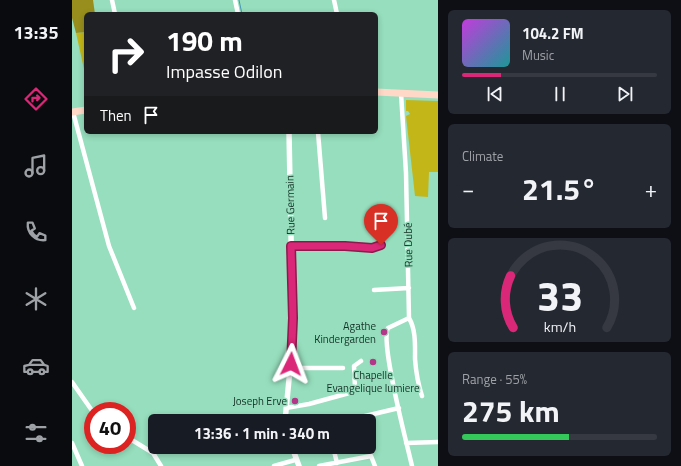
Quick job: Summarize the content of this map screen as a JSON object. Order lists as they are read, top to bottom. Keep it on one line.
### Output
{"streets":{"street":["Rue Germain","Rue Dubé"]},"places":["Agathe Kindergarden","Chapelle Evangelique lumiere","Joseph Erve"],"page":{"tabs":"13:35","turn":["190 m","Impasse Odilon"],"song":["104.2 FM","Music"],"then":"Then","tile":["Climate",["Range · 55%","275 km"]],"heat":["−","21.5°","+"],"limit":"40","trip":"13:36 · 1 min · 340 m","gauge":["33","km/h"]}}
